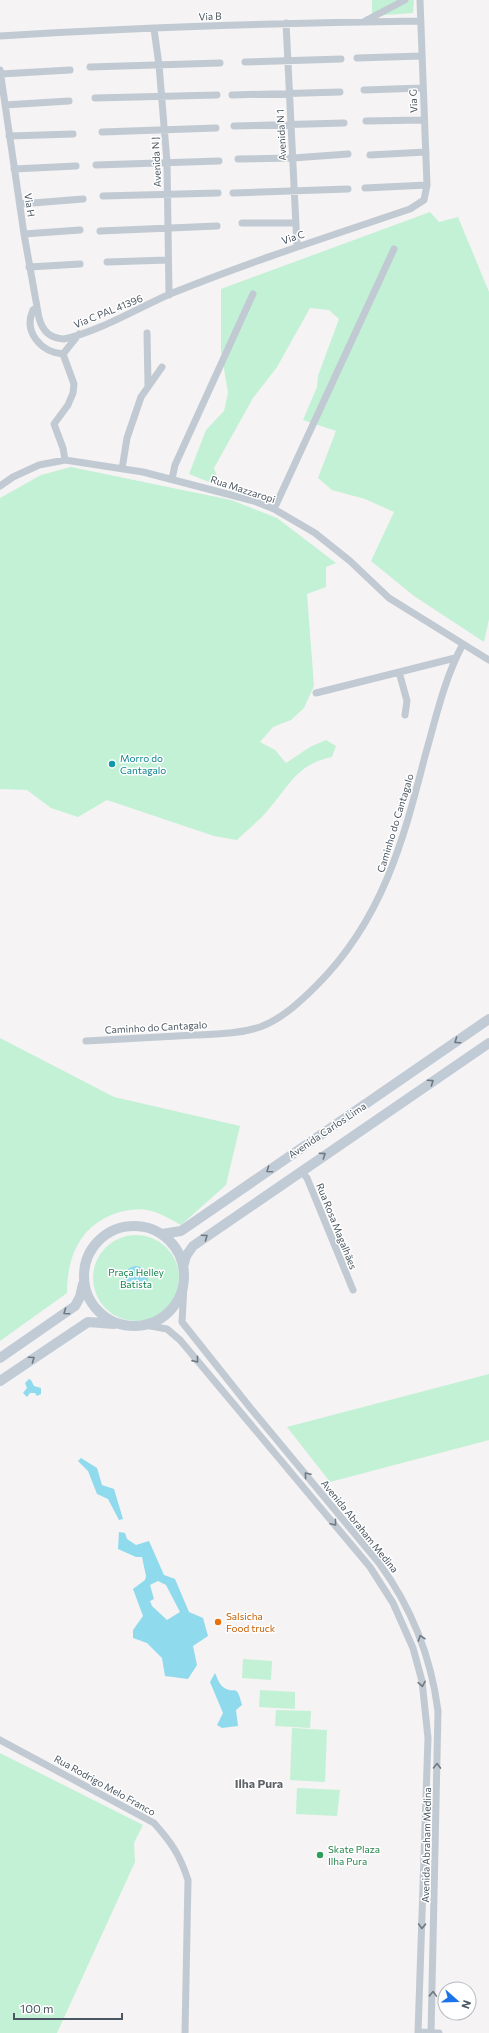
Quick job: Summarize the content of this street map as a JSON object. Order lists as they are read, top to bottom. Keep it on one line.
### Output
{"streets":{"street":["Via B","Via G","Avenida N 1","Avenida N J","Via H","Via C","Via C PAL 41396","Rua Mazzaropi","Caminho do Cantagalo","Avenida Carlos Lima","Rua Rosa Magalhães","Avenida Abraham Medina","Rua Rodrigo Melo Franco"]},"crossings":[["Via B","Via G"],["Via B","Avenida N 1"],["Via B","Avenida N J"],["Via G","Via C"],["Avenida N 1","Via C"],["Avenida N J","Via C"],["Avenida N J","Via C PAL 41396"],["Via H","Via C PAL 41396"],["Via C","Via C PAL 41396"],["Rua Mazzaropi","Caminho do Cantagalo"],["Avenida Carlos Lima","Rua Rosa Magalhães"],["Avenida Carlos Lima","Avenida Abraham Medina"]],"districts":["Ilha Pura"],"parks":["Praça Helley Batista"],"places":["Morro do Cantagalo","Salsicha Food truck","Skate Plaza Ilha Pura"],"scale_bar":"100 m","north":"right"}
